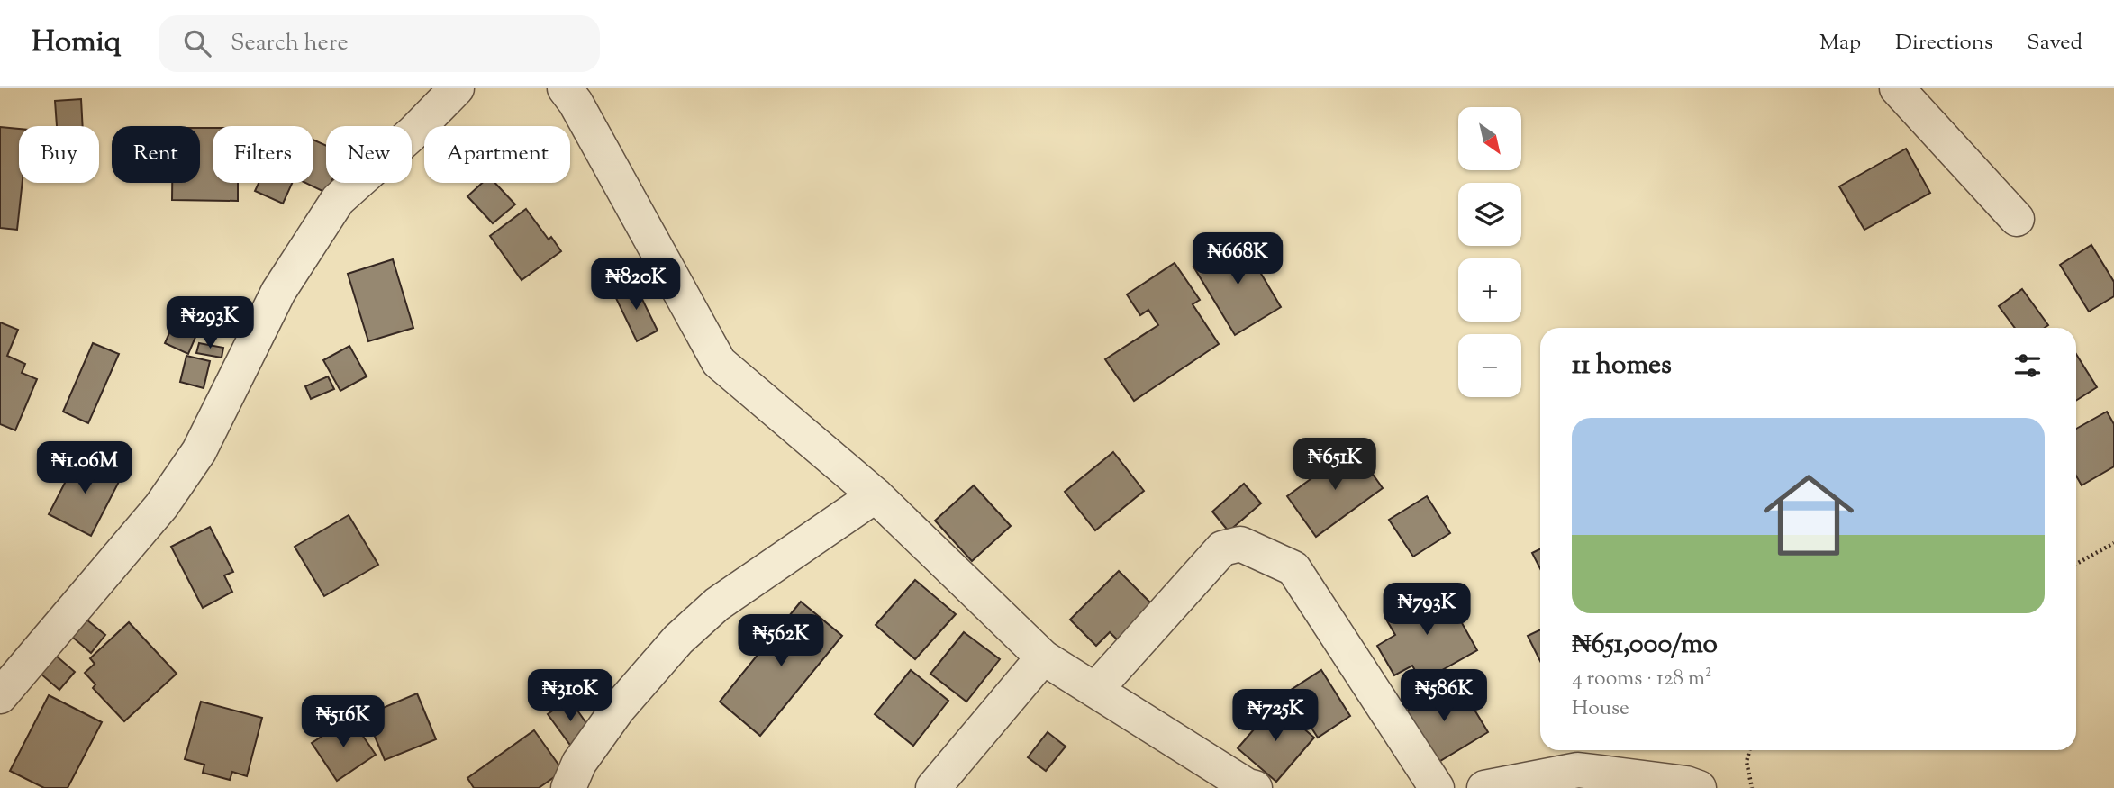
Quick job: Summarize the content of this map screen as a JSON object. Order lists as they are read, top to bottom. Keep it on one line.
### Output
{"north":"bottom right","page":{"header":"Homiq","search":"Search here","nav":["Map","Directions","Saved"],"map_buttons":["+","−"],"chip":["Buy","Rent","Filters","New","Apartment"],"price":["₦668K","₦820K","₦293K","₦651K","₦1.06M","₦793K","₦562K","₦310K","₦586K","₦725K","₦516K"],"heading":"11 homes","list":[{"name":"₦651,000/mo","note":"4 rooms · 128 m² · House"}]}}
